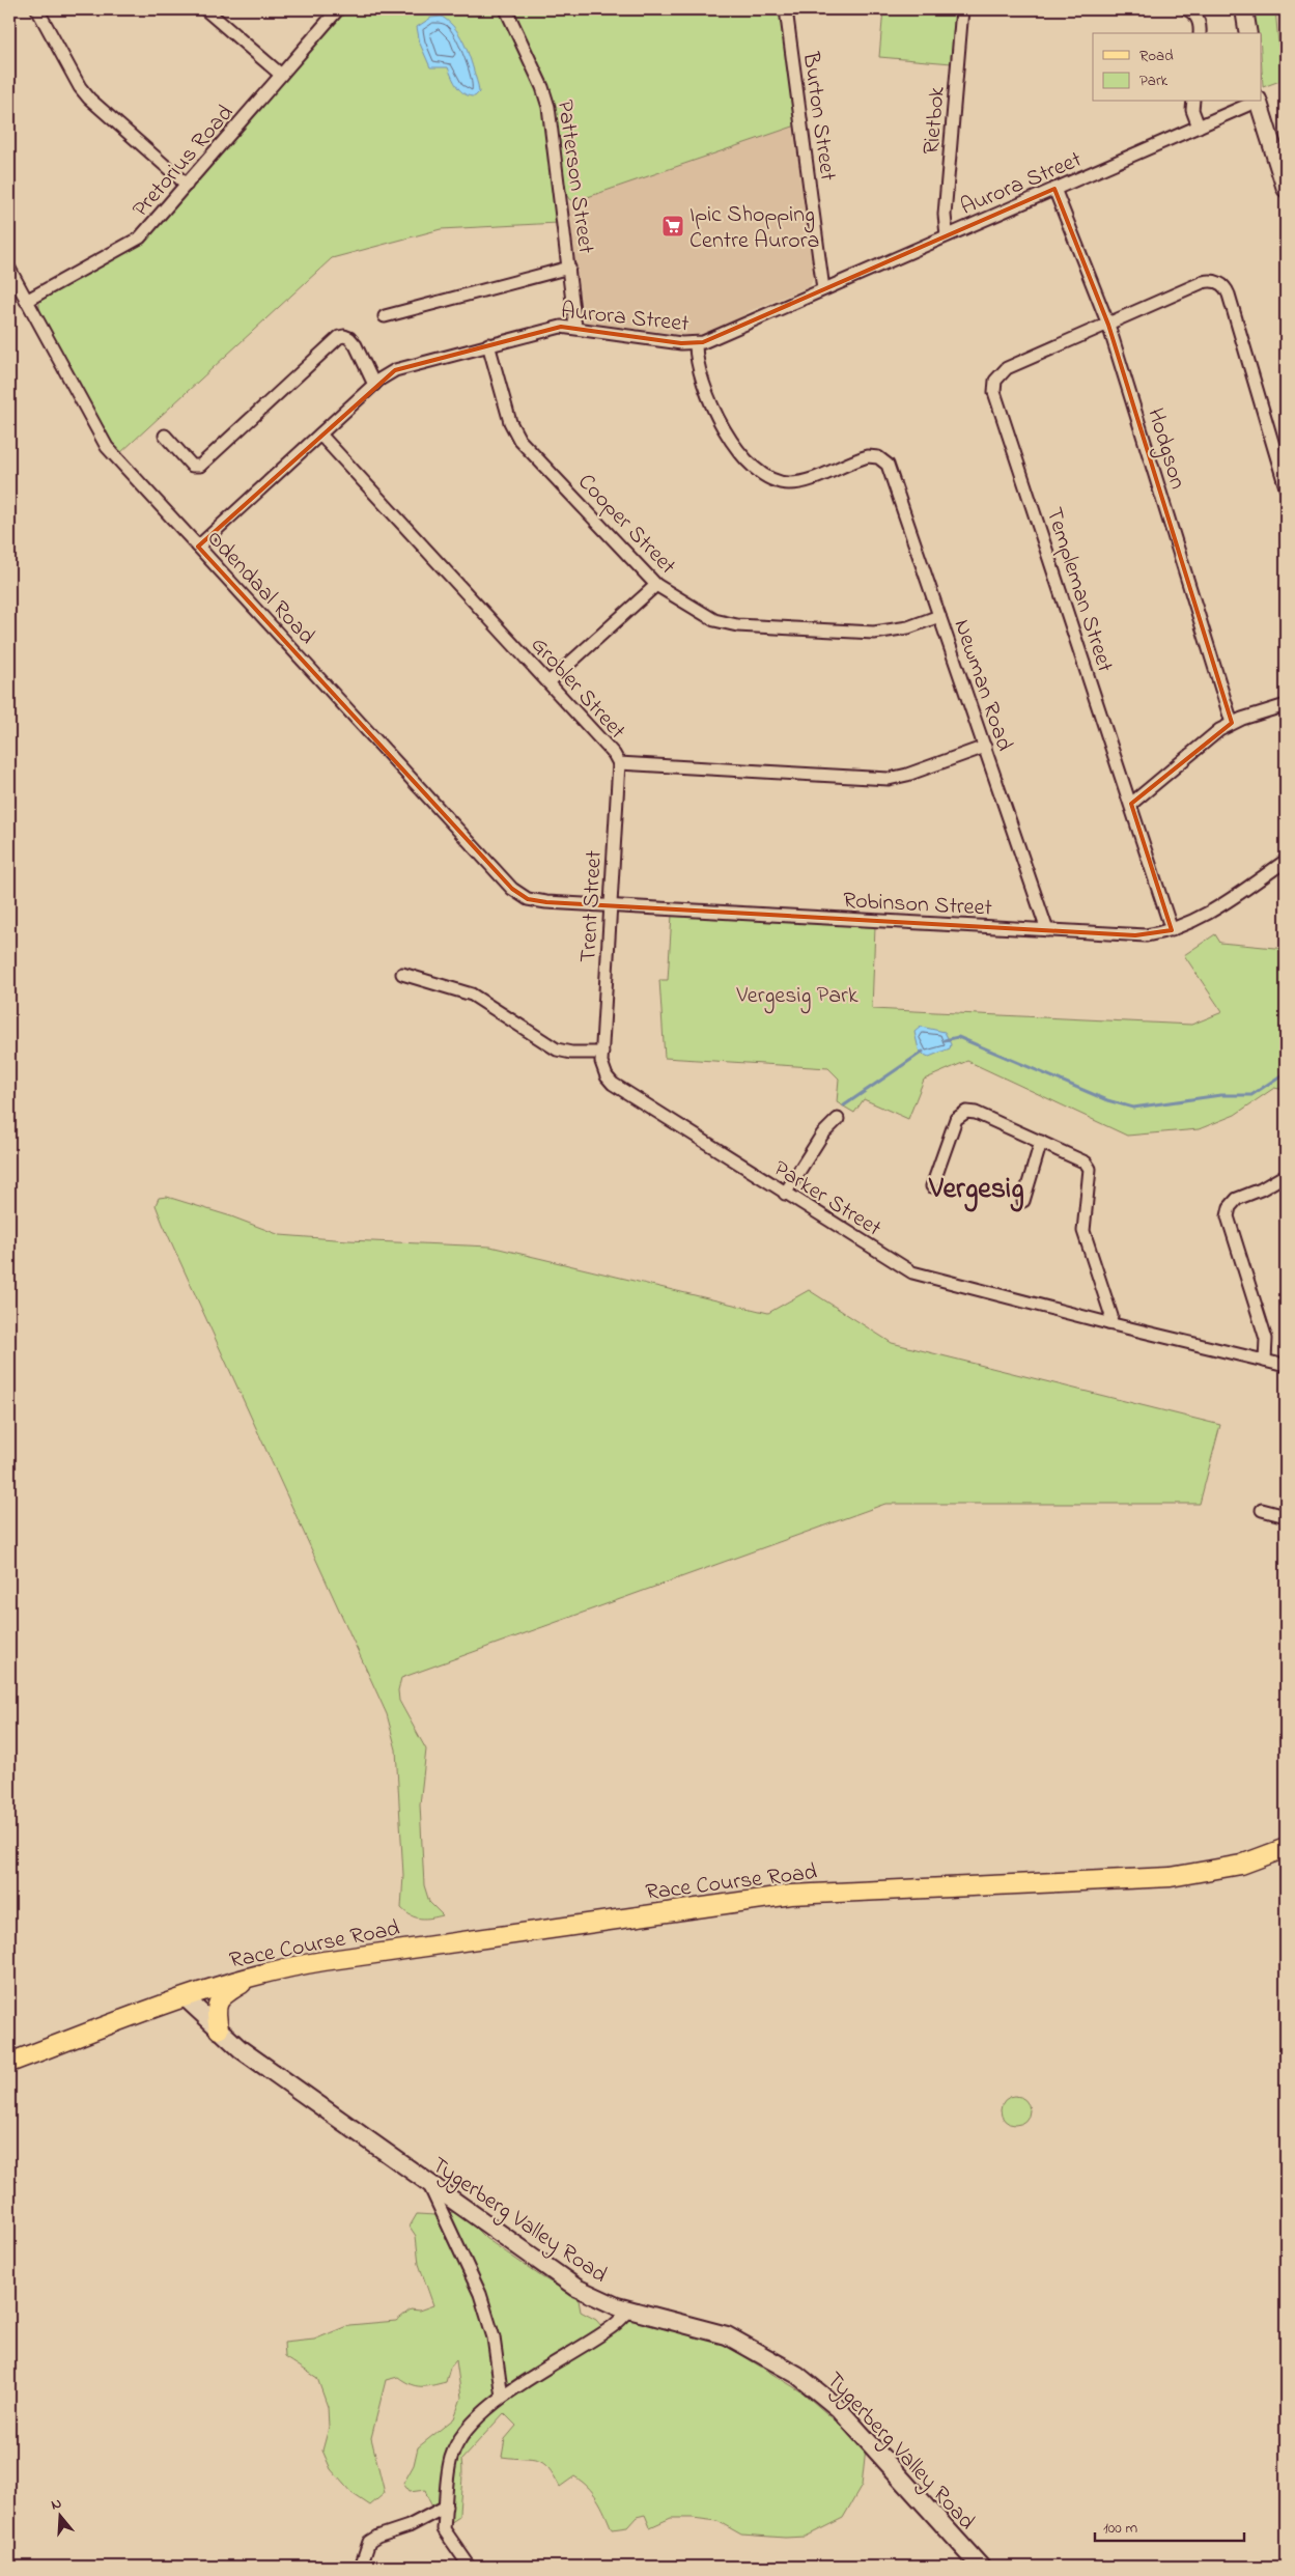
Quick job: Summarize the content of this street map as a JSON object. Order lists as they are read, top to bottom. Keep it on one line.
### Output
{"streets":{"main road":["Race Course Road","Tygerberg Valley Road"],"street":["Burton Street","Rietbok","Pretorius Road","Patterson Street","Aurora Street","Hodgson","Cooper Street","Odendaal Road","Templeman Street","Newman Road","Grobler Street","Robinson Street","Trent Street","Parker Street"]},"crossings":[["Burton Street","Aurora Street"],["Rietbok","Aurora Street"],["Pretorius Road","Odendaal Road"],["Patterson Street","Aurora Street"],["Aurora Street","Hodgson"],["Aurora Street","Cooper Street"],["Aurora Street","Odendaal Road"],["Aurora Street","Newman Road"],["Aurora Street","Grobler Street"],["Hodgson","Templeman Street"],["Cooper Street","Newman Road"],["Odendaal Road","Robinson Street"],["Templeman Street","Robinson Street"],["Newman Road","Grobler Street"],["Newman Road","Robinson Street"],["Grobler Street","Trent Street"],["Robinson Street","Trent Street"],["Trent Street","Parker Street"],["Race Course Road","Tygerberg Valley Road"]],"districts":["Vergesig"],"parks":["Vergesig Park"],"places":{"supermarket":["Ipic Shopping Centre Aurora"]},"legend":["Road","Park"],"scale_bar":"100 m","north":"top"}
